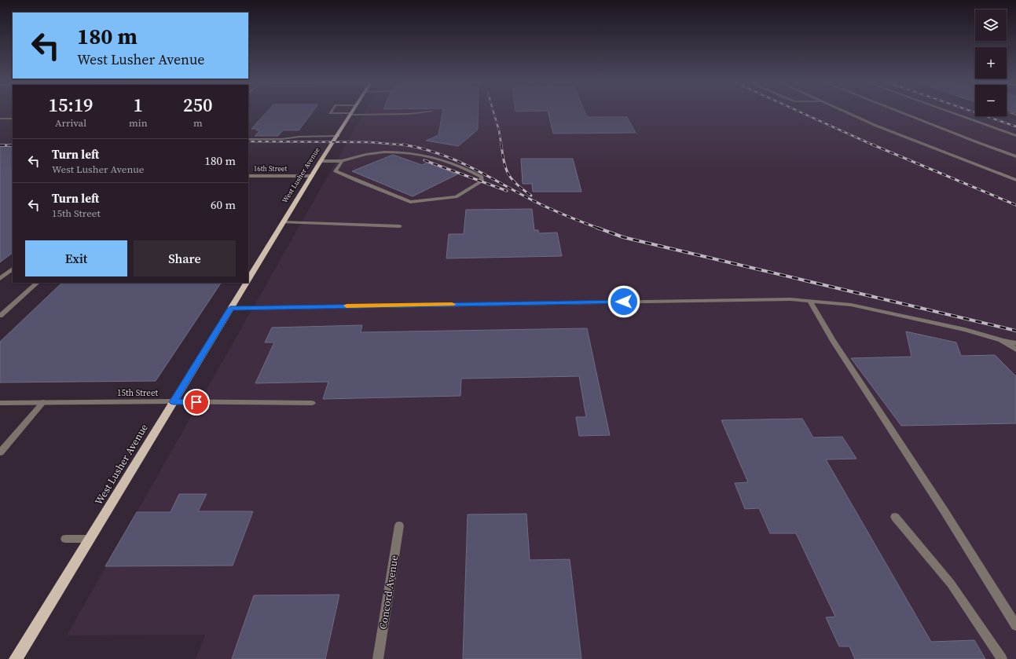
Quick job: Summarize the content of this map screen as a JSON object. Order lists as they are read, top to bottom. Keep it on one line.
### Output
{"streets":{"main road":["West Lusher Avenue"],"street":["16th Street","15th Street","Concord Avenue"]},"crossings":[["16th Street","West Lusher Avenue"],["West Lusher Avenue","15th Street"]],"page":{"map_buttons":["+","−"],"turn":["180 m","West Lusher Avenue"],"eta":["15:19","Arrival","1","min","250","m"],"list":[{"name":"Turn left","note":"West Lusher Avenue","value":"180 m"},{"name":"Turn left","note":"15th Street","value":"60 m"}],"buttons":["Exit","Share"]}}
